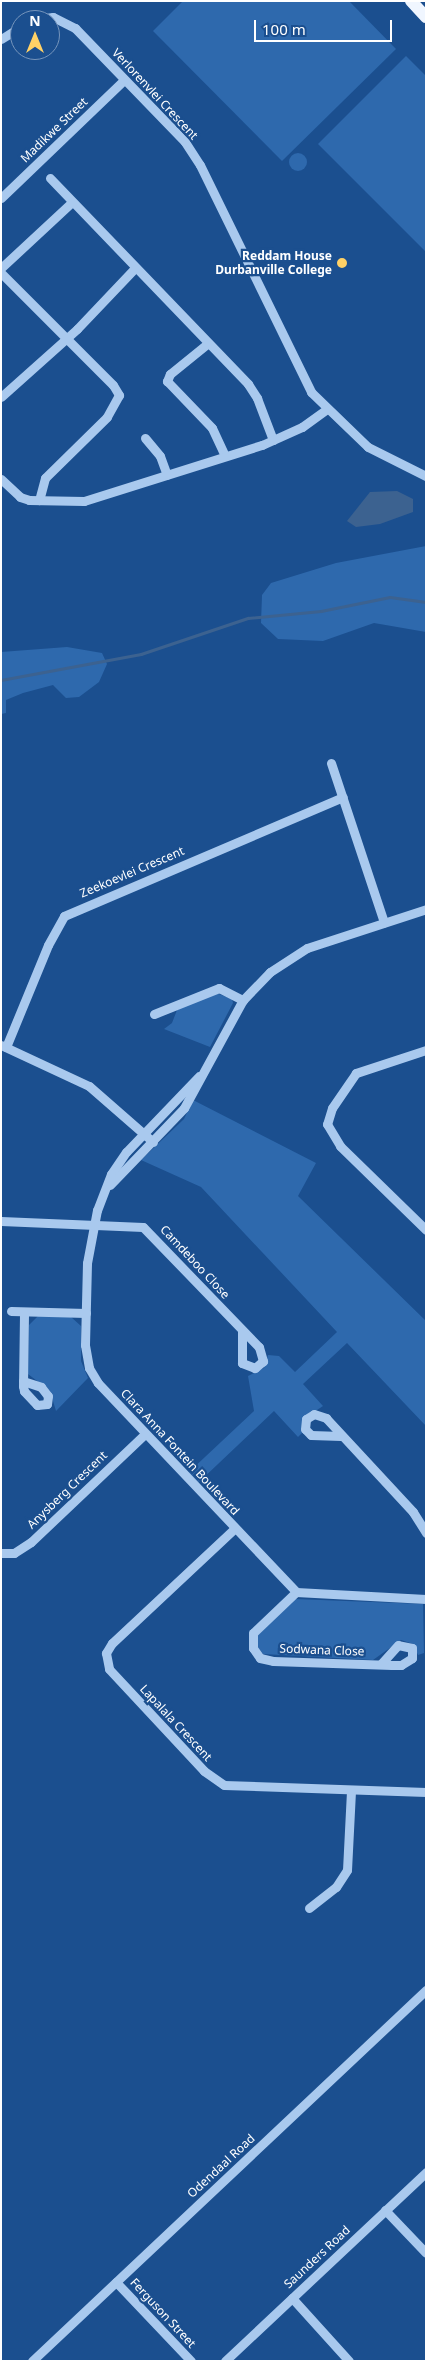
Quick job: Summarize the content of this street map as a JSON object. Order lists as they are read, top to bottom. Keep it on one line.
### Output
{"streets":{"street":["Verlorenvlei Crescent","Madikwe Street","Zeekoevlei Crescent","Camdeboo Close","Clara Anna Fontein Boulevard","Anysberg Crescent","Sodwana Close","Lapalala Crescent","Odendaal Road","Saunders Road","Ferguson Street"]},"crossings":[["Verlorenvlei Crescent","Madikwe Street"],["Zeekoevlei Crescent","Clara Anna Fontein Boulevard"],["Camdeboo Close","Clara Anna Fontein Boulevard"],["Clara Anna Fontein Boulevard","Anysberg Crescent"],["Clara Anna Fontein Boulevard","Sodwana Close"],["Clara Anna Fontein Boulevard","Lapalala Crescent"],["Odendaal Road","Ferguson Street"]],"places":["Reddam House Durbanville College"],"scale_bar":"100 m","north":"top"}
